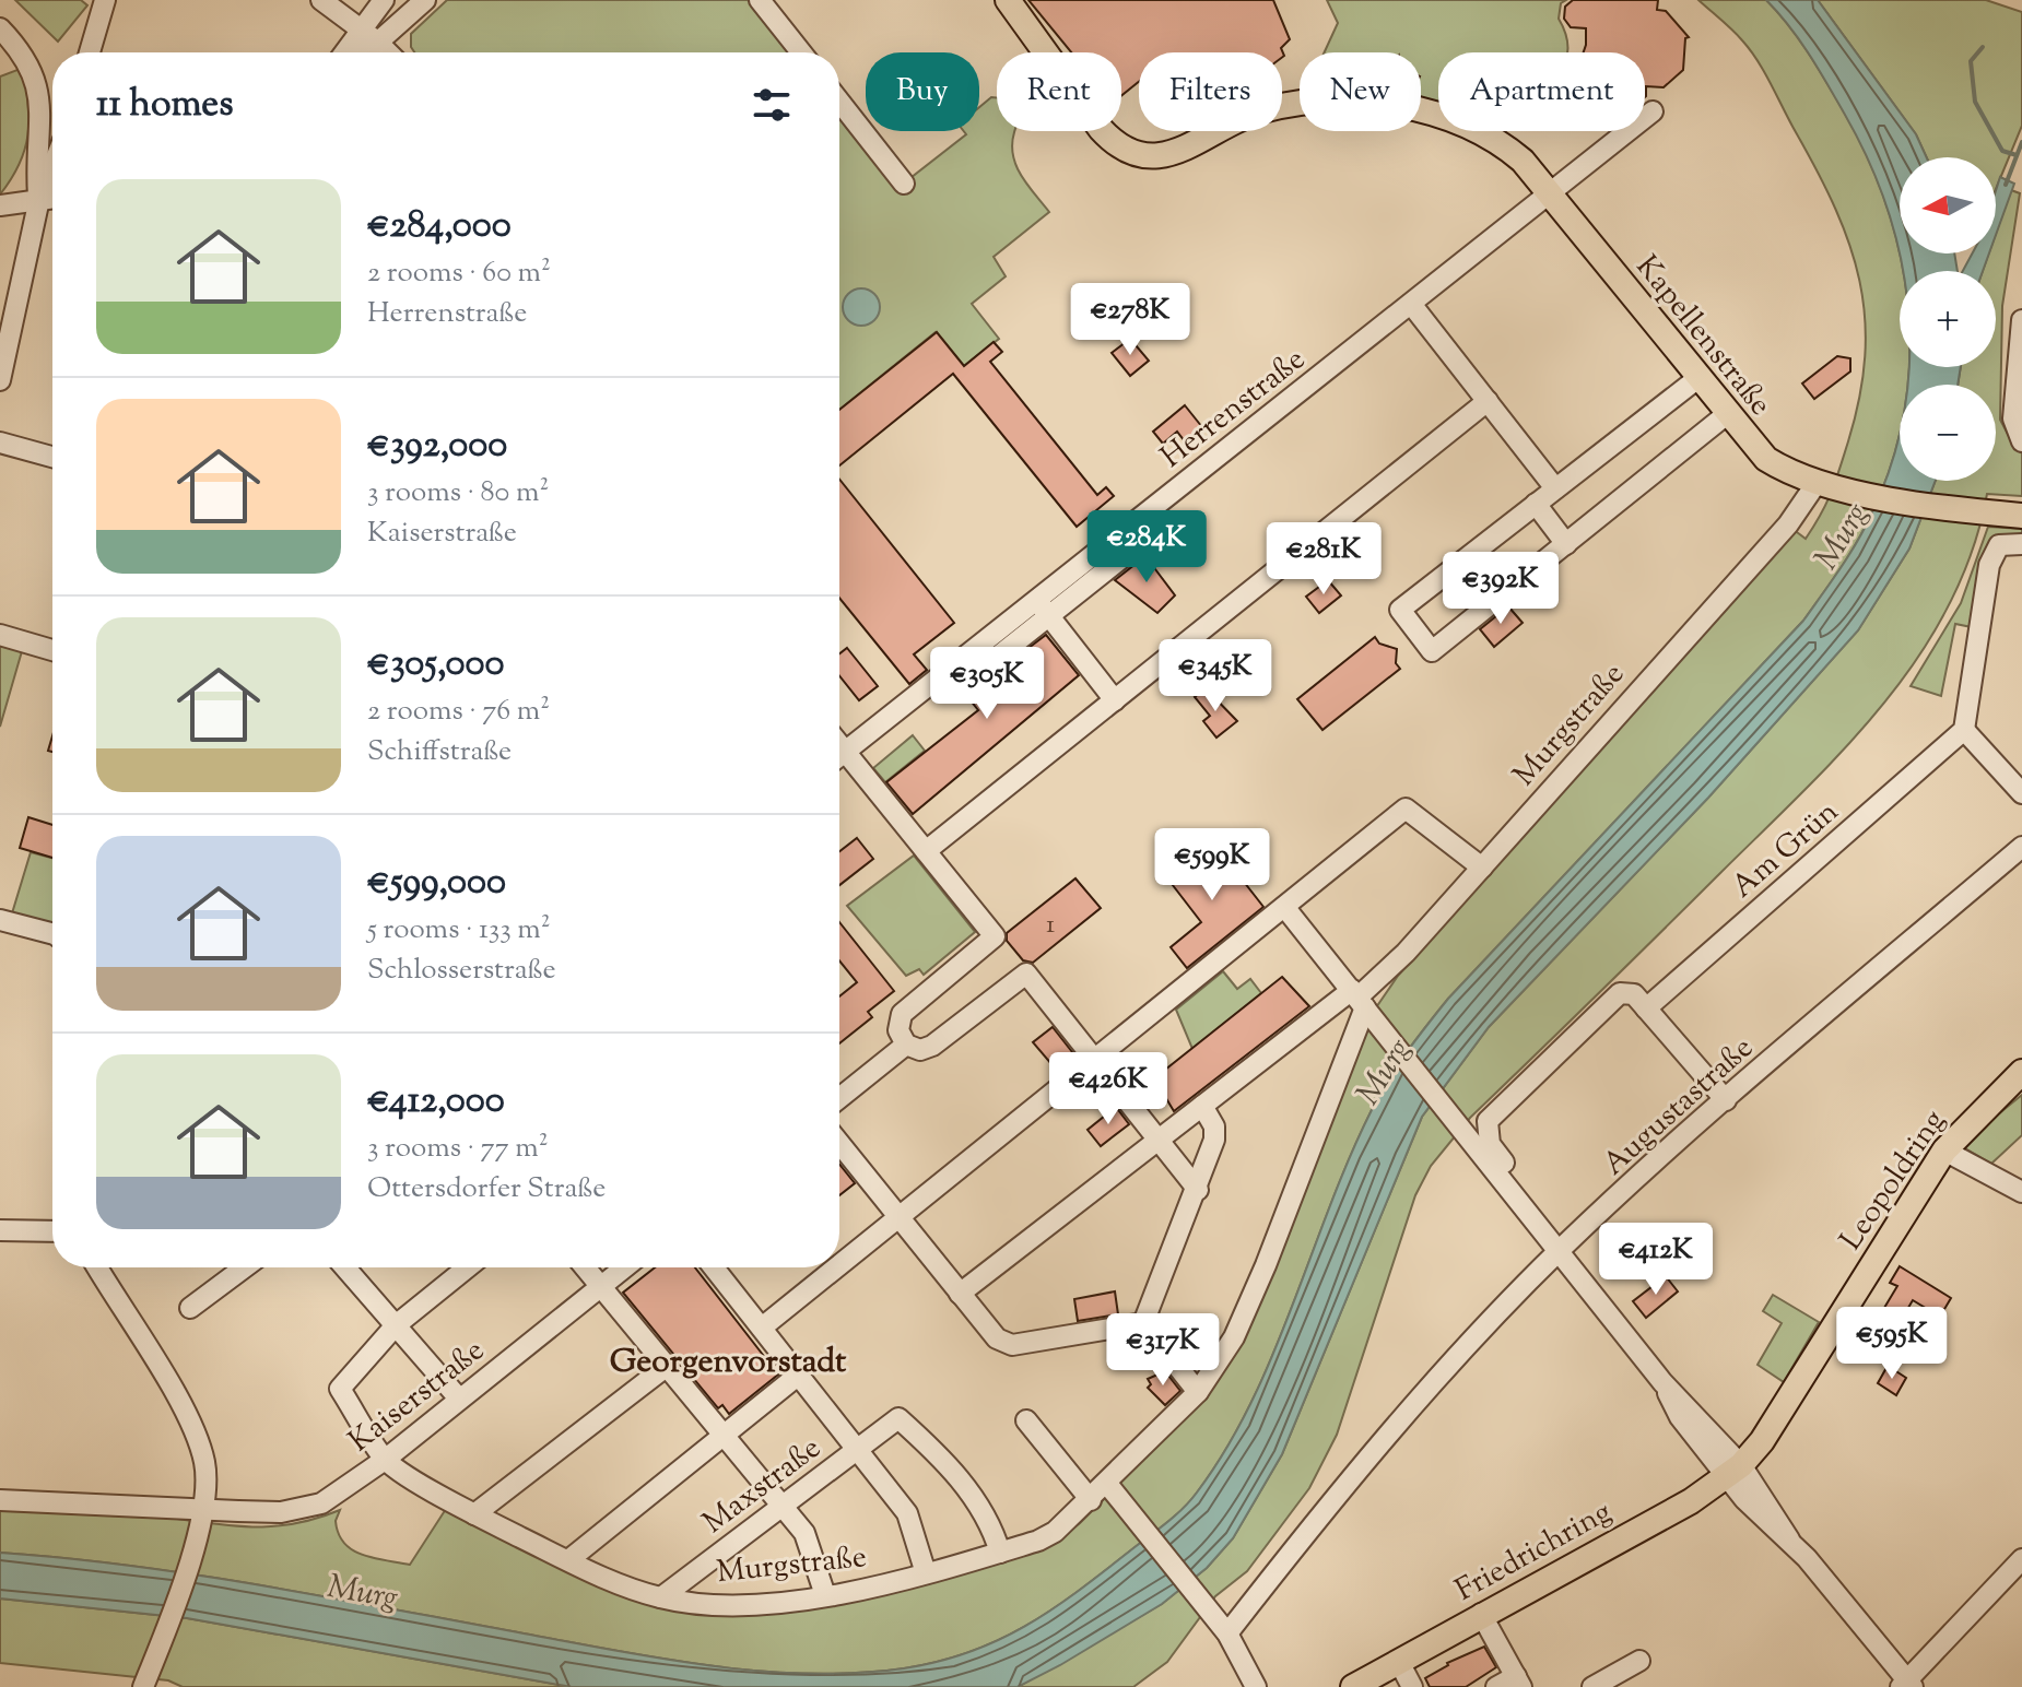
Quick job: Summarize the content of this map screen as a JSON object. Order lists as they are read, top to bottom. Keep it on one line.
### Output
{"streets":{"main road":["Kapellenstraße","Leopoldring","Friedrichring"],"street":["Herrenstraße","Murgstraße","Am Grün","Augustastraße","Kaiserstraße","Maxstraße"]},"crossings":[["Kapellenstraße","Herrenstraße"],["Kapellenstraße","Murgstraße"],["Murgstraße","Kaiserstraße"],["Murgstraße","Maxstraße"],["Leopoldring","Friedrichring"]],"districts":["Georgenvorstadt"],"water":["Murg"],"house_numbers":["1"],"north":"left","page":{"chip":["Buy","Rent","Filters","New","Apartment"],"heading":"11 homes","map_buttons":["+","−"],"list":[{"name":"€284,000","note":"2 rooms · 60 m² · Herrenstraße"},{"name":"€392,000","note":"3 rooms · 80 m² · Kaiserstraße"},{"name":"€305,000","note":"2 rooms · 76 m² · Schiffstraße"},{"name":"€599,000","note":"5 rooms · 133 m² · Schlosserstraße"},{"name":"€412,000","note":"3 rooms · 77 m² · Ottersdorfer Straße"}],"price":["€278K","€284K","€281K","€392K","€345K","€305K","€599K","€426K","€412K","€595K","€317K"]}}
